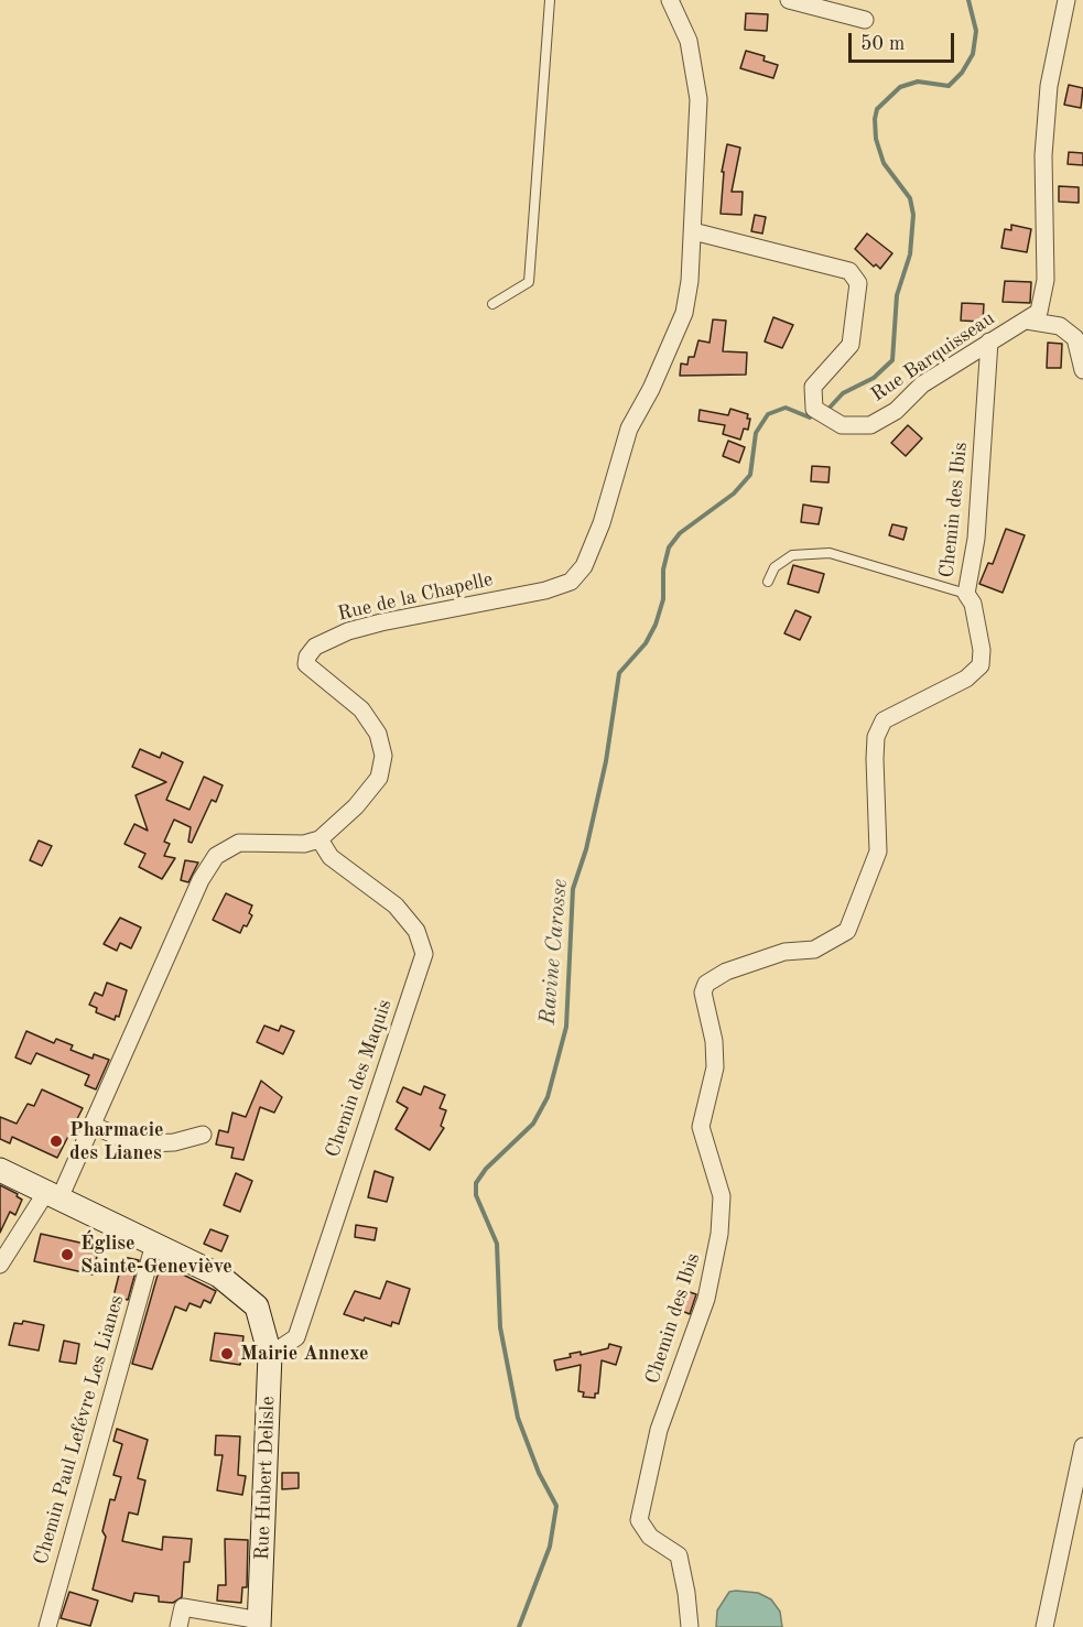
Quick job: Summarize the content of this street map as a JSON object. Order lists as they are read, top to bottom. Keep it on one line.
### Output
{"streets":{"main road":["Rue Hubert Delisle"],"street":["Rue Barquisseau","Chemin des Ibis","Rue de la Chapelle","Chemin des Maquis","Chemin Paul Lefévre Les Lianes"]},"crossings":[["Rue Barquisseau","Chemin des Ibis"],["Rue Barquisseau","Rue de la Chapelle"],["Rue de la Chapelle","Chemin des Maquis"],["Chemin des Maquis","Rue Hubert Delisle"],["Chemin Paul Lefévre Les Lianes","Rue Hubert Delisle"]],"water":["Ravine Carosse"],"places":["Pharmacie des Lianes","Église Sainte-Geneviève","Mairie Annexe"],"scale_bar":"50 m"}
